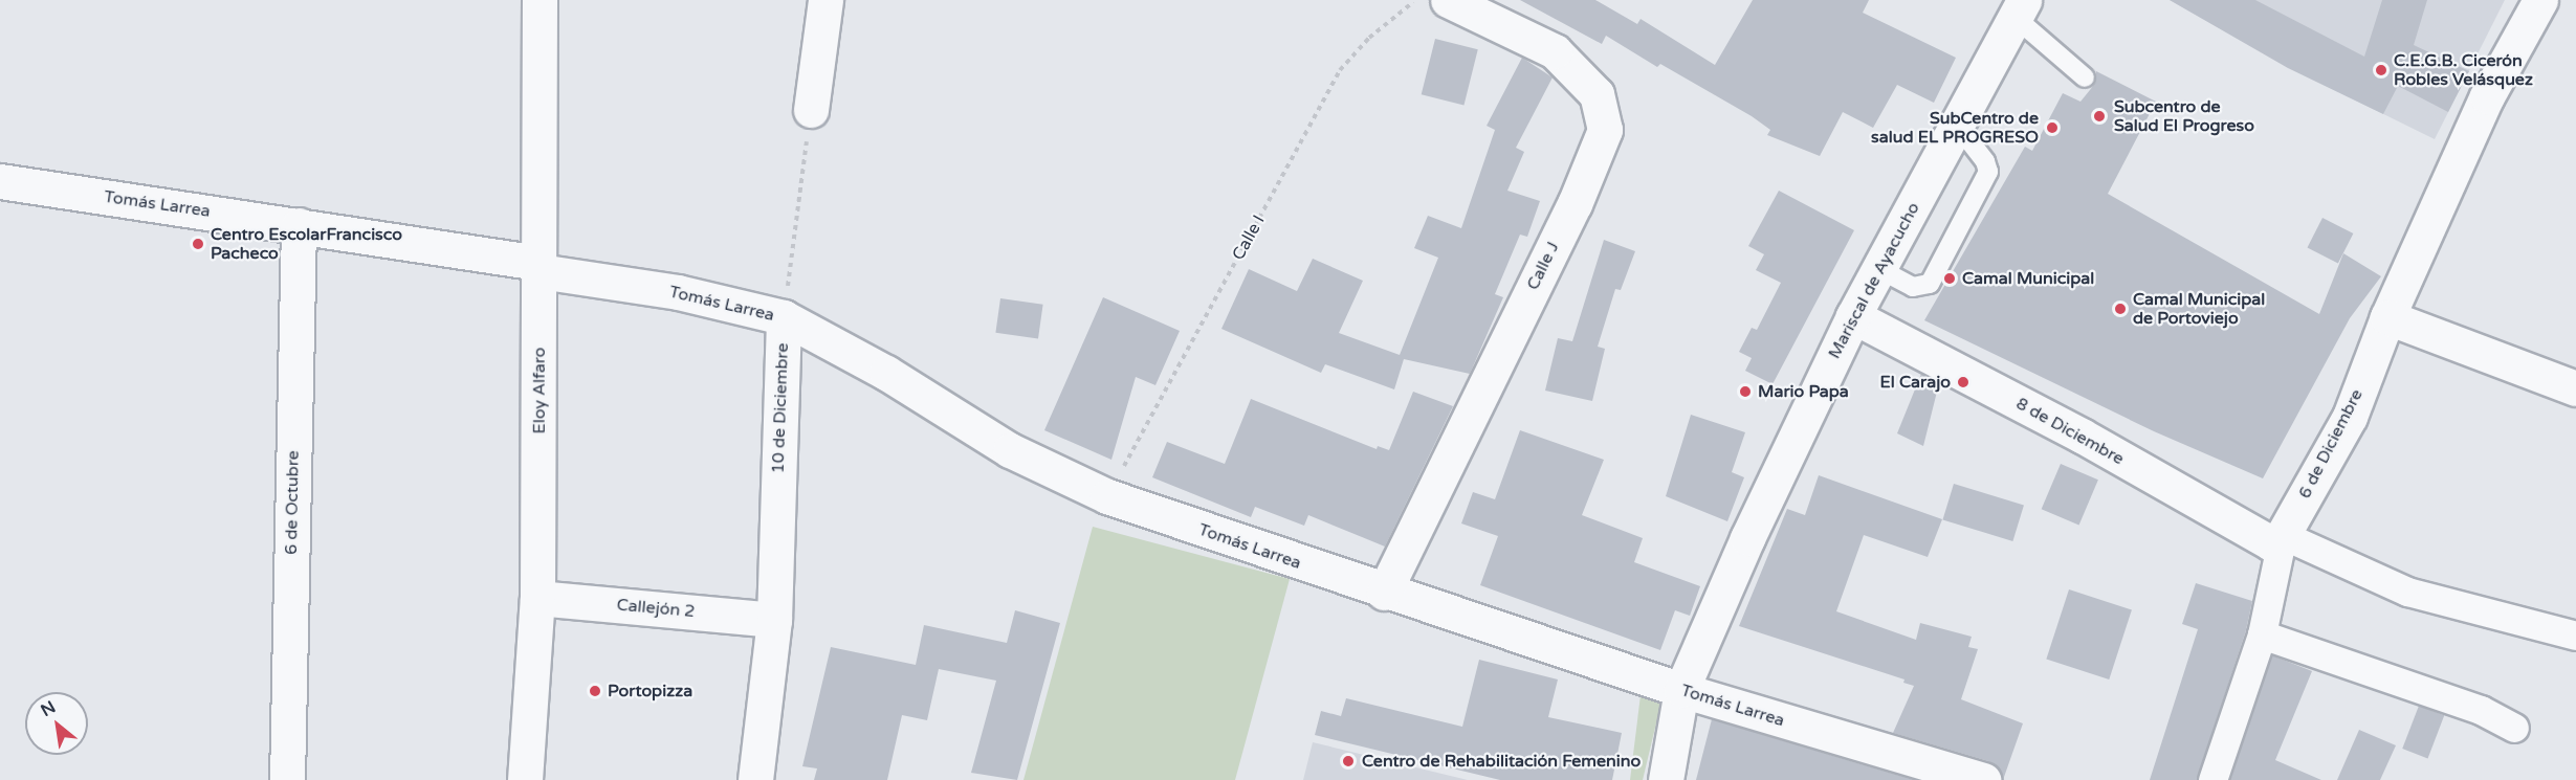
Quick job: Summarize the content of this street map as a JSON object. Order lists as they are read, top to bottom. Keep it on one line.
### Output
{"streets":{"street":["Tomás Larrea","Calle J","Mariscal de Ayacucho","Eloy Alfaro","10 de Diciembre","8 de Diciembre","6 de Diciembre","6 de Octubre","Callejón 2"],"path":["Calle I"]},"crossings":[["Tomás Larrea","Calle I"],["Tomás Larrea","Calle J"],["Tomás Larrea","Mariscal de Ayacucho"],["Tomás Larrea","Eloy Alfaro"],["Tomás Larrea","10 de Diciembre"],["Tomás Larrea","6 de Octubre"],["Mariscal de Ayacucho","8 de Diciembre"],["Eloy Alfaro","Callejón 2"],["10 de Diciembre","Callejón 2"],["8 de Diciembre","6 de Diciembre"]],"places":["C.E.G.B. Cicerón Robles Velásquez","Subcentro de Salud El Progreso","SubCentro de salud EL PROGRESO","Centro EscolarFrancisco Pacheco","Camal Municipal","Camal Municipal de Portoviejo","El Carajo","Mario Papa","Portopizza","Centro de Rehabilitación Femenino"],"north":"top left"}
